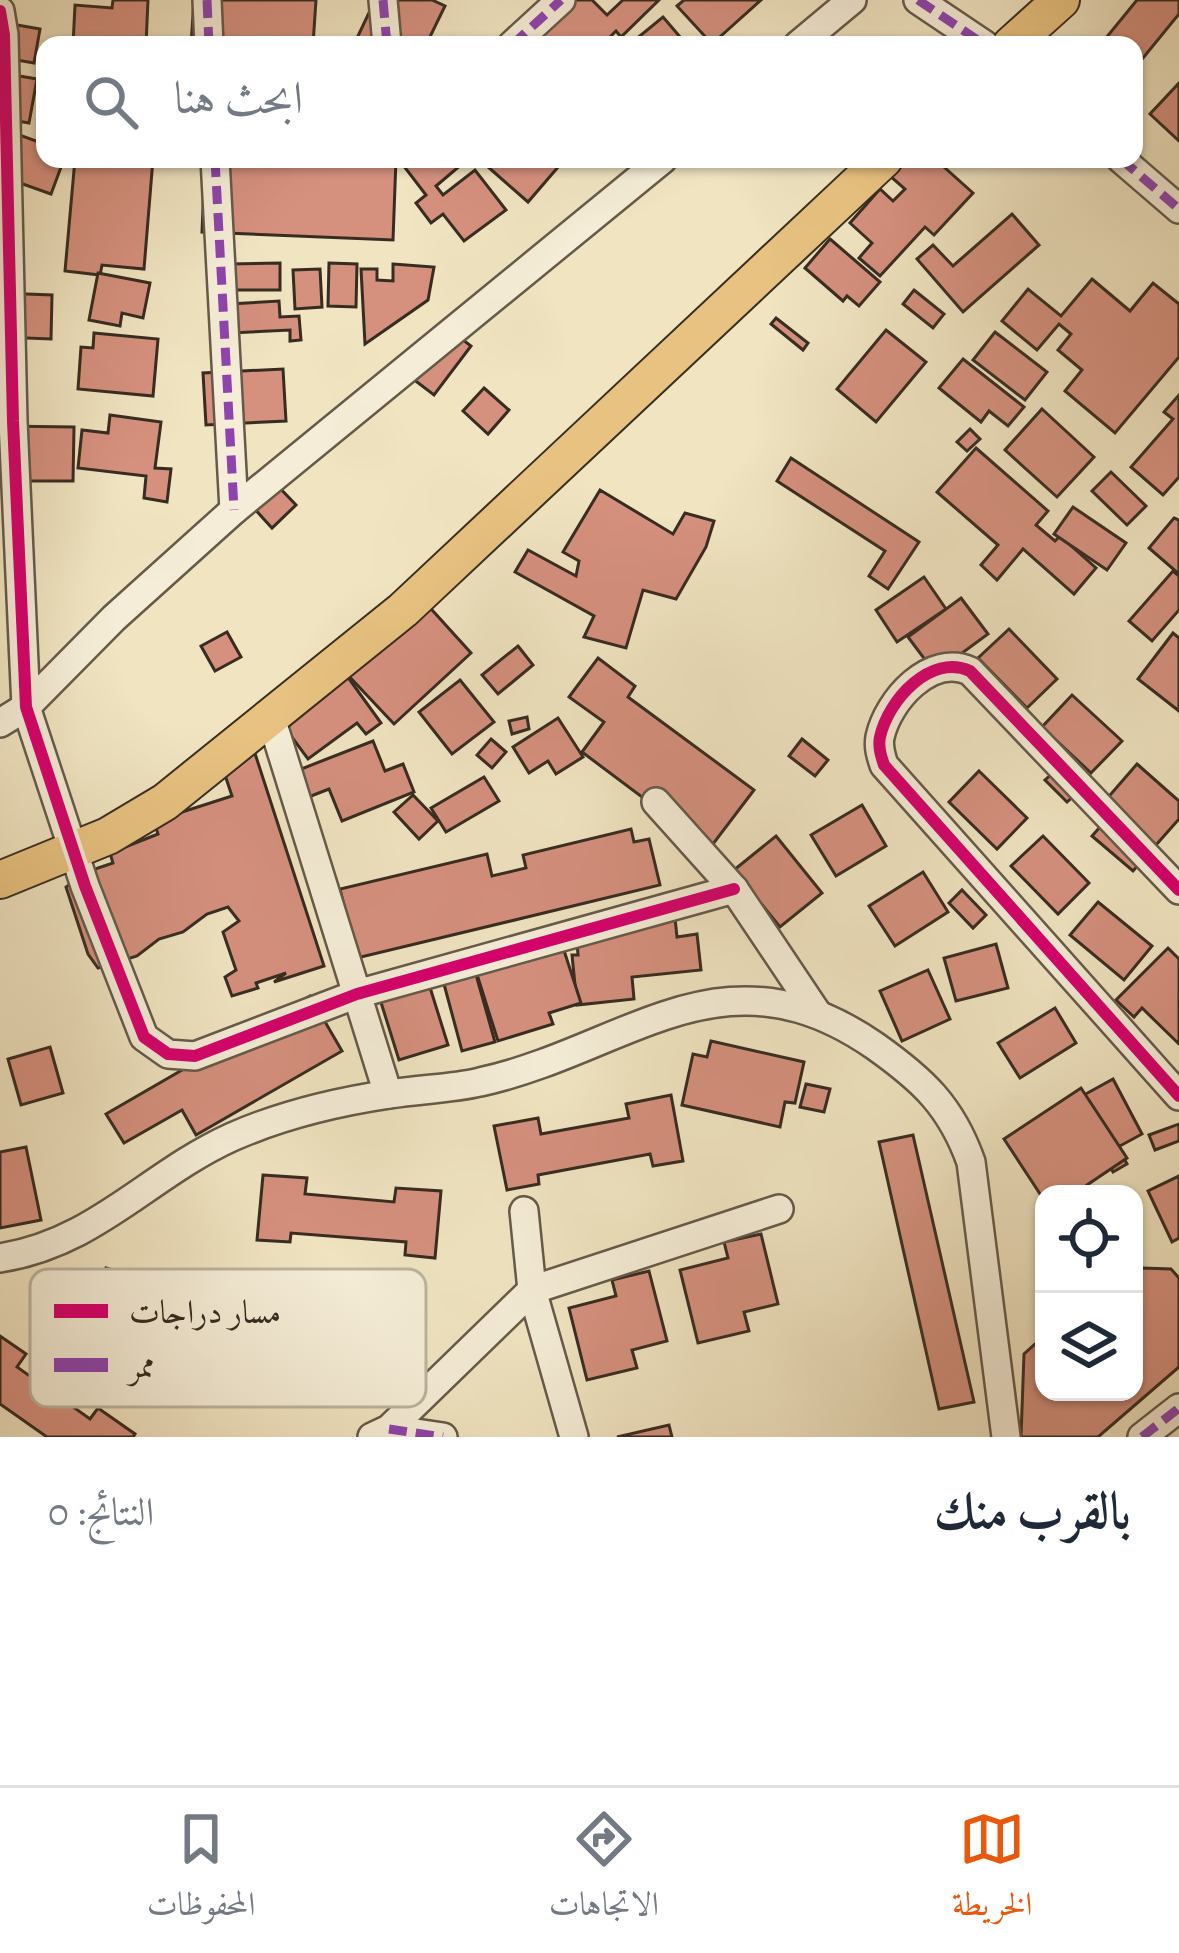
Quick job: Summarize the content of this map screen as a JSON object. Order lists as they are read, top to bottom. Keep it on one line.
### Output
{"legend":["مسار دراجات","ممر"],"page":{"search":"ابحث هنا","heading":["بالقرب منك","النتائج: 0"],"nav":["الخريطة","الاتجاهات","المحفوظات"]}}
